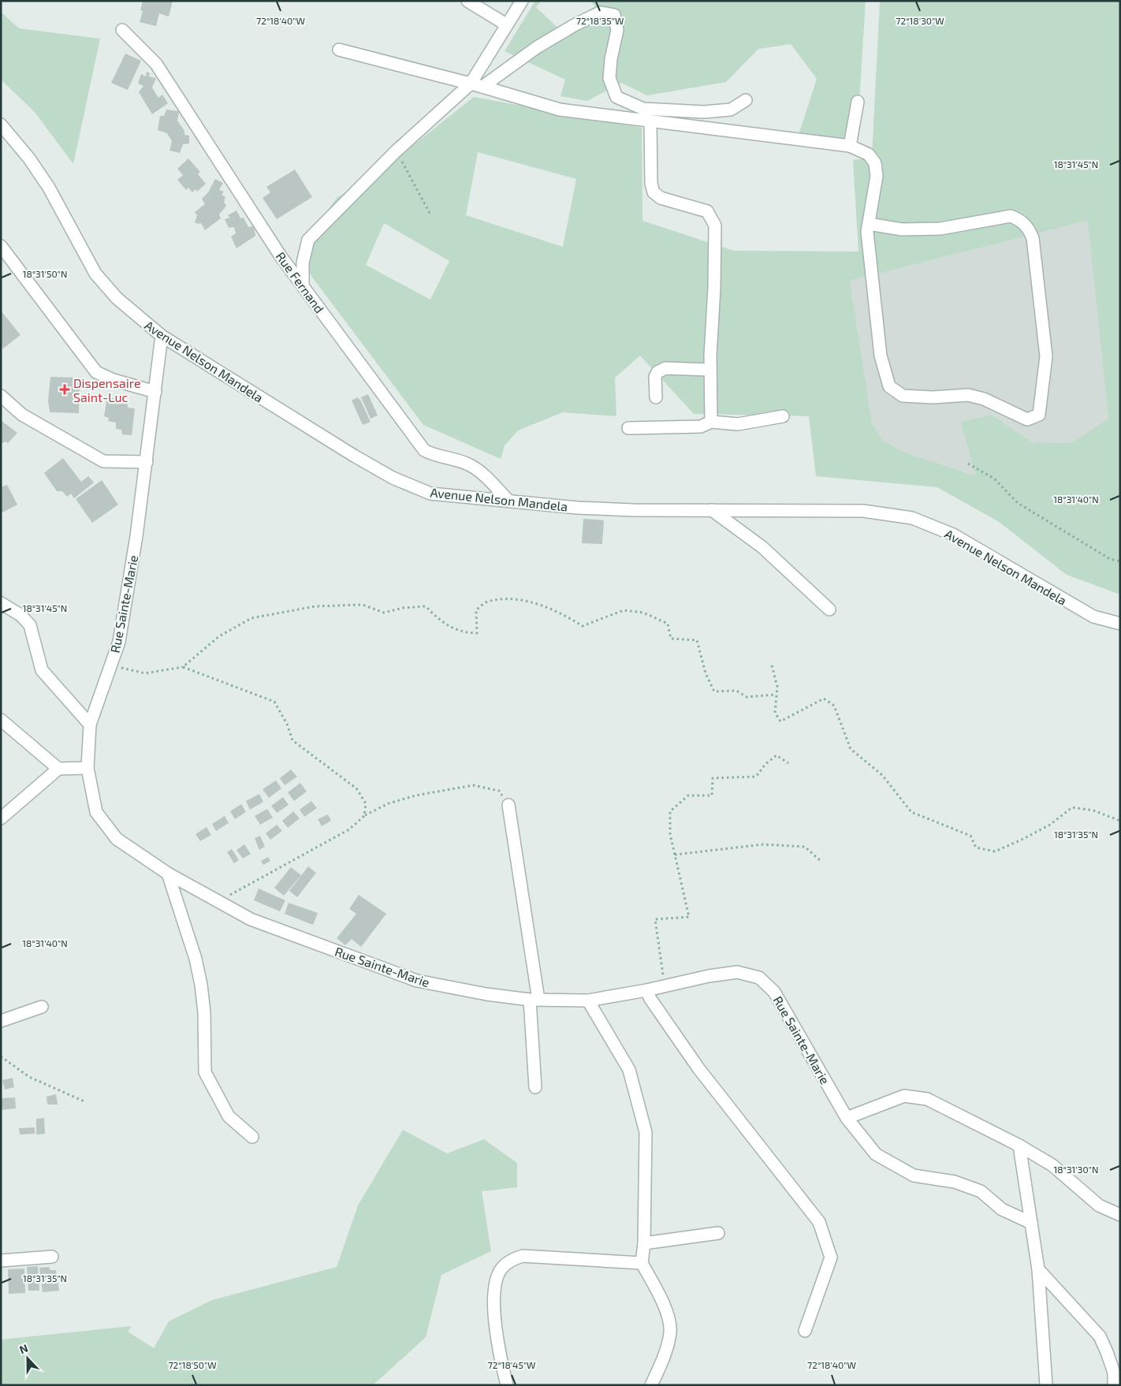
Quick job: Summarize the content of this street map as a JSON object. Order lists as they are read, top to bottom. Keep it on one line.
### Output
{"streets":{"street":["Rue Fernand","Avenue Nelson Mandela","Rue Sainte-Marie"]},"crossings":[["Rue Fernand","Avenue Nelson Mandela"],["Avenue Nelson Mandela","Rue Sainte-Marie"]],"places":{"health":["Dispensaire Saint-Luc"]},"north":"top","coordinates":["72°18'40\"W","72°18'35\"W","72°18'30\"W","18°31'45\"N","18°31'50\"N","18°31'40\"N","18°31'35\"N","18°31'30\"N","72°18'50\"W","72°18'45\"W"]}
